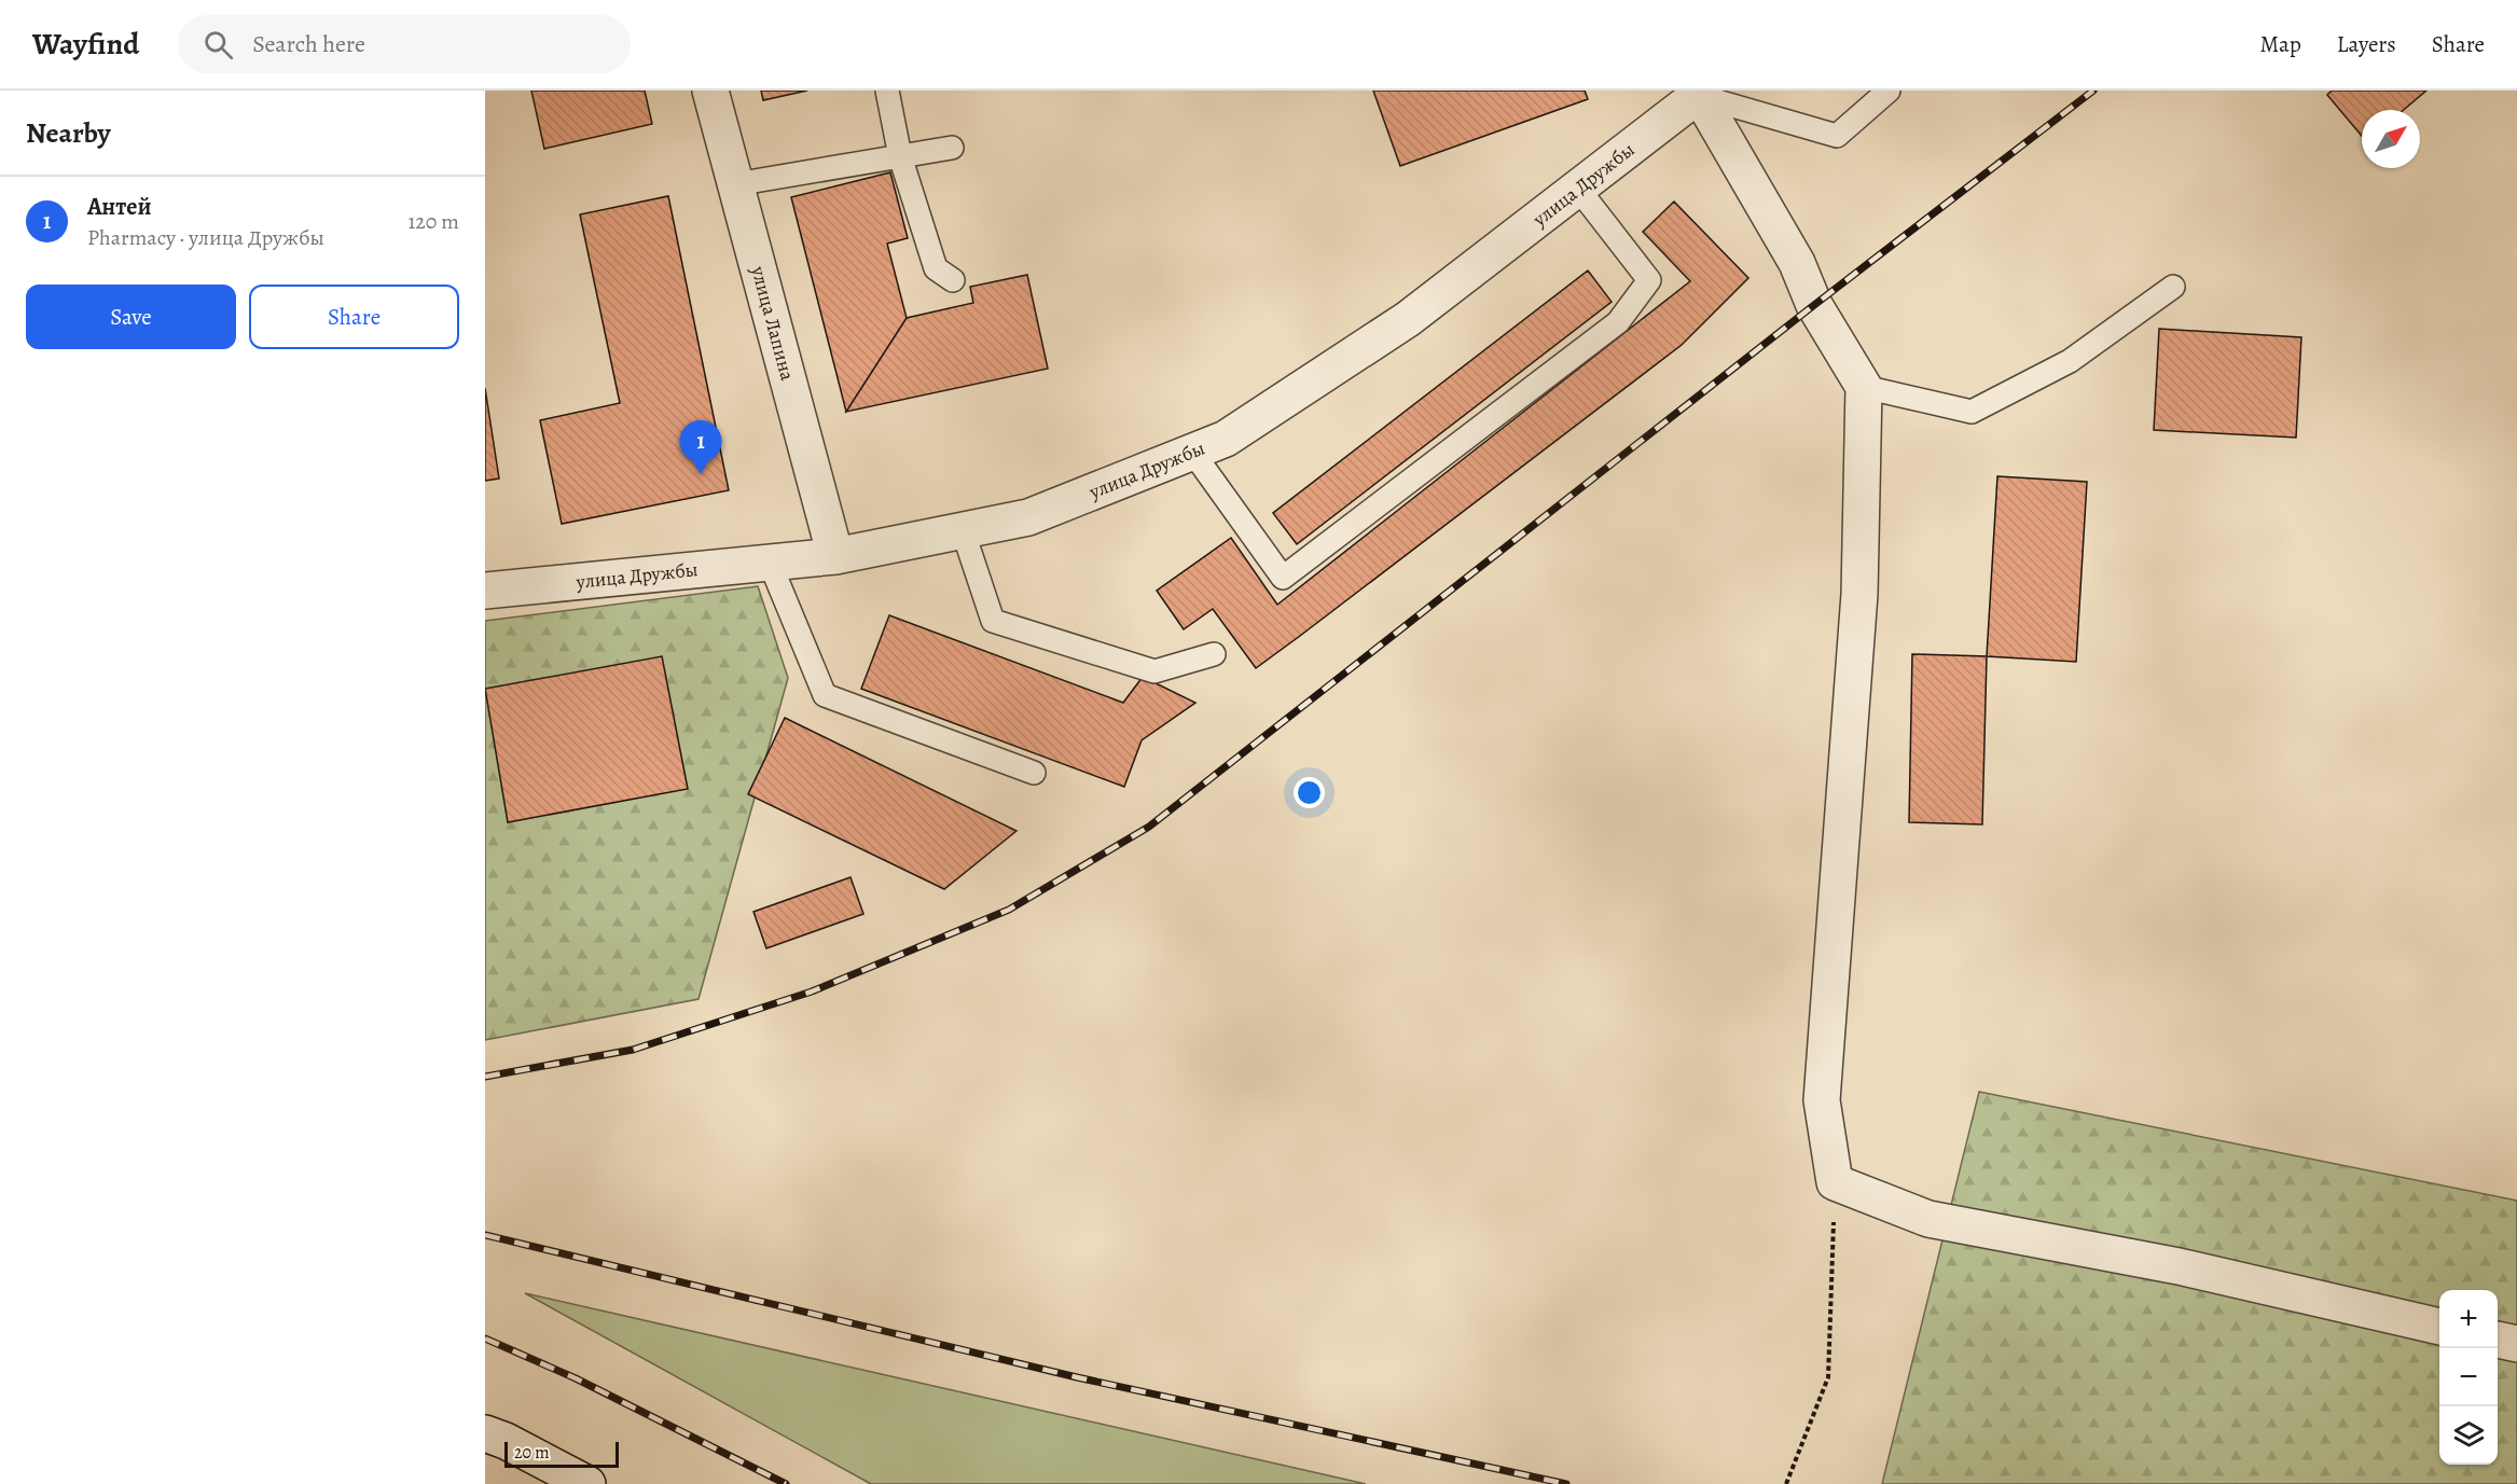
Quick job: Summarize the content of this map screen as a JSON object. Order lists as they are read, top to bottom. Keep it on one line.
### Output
{"streets":{"street":["улица Дружбы","улица Лапина"]},"crossings":[["улица Дружбы","улица Лапина"]],"scale_bar":"20 m","north":"top right","page":{"header":"Wayfind","search":"Search here","nav":["Map","Layers","Share"],"heading":"Nearby","list":[{"mark":"1","name":"Антей","note":"Pharmacy · улица Дружбы","value":"120 m"}],"buttons":["Save","Share"],"pins":"1","map_buttons":["+","−"],"scale":"20 m"}}
